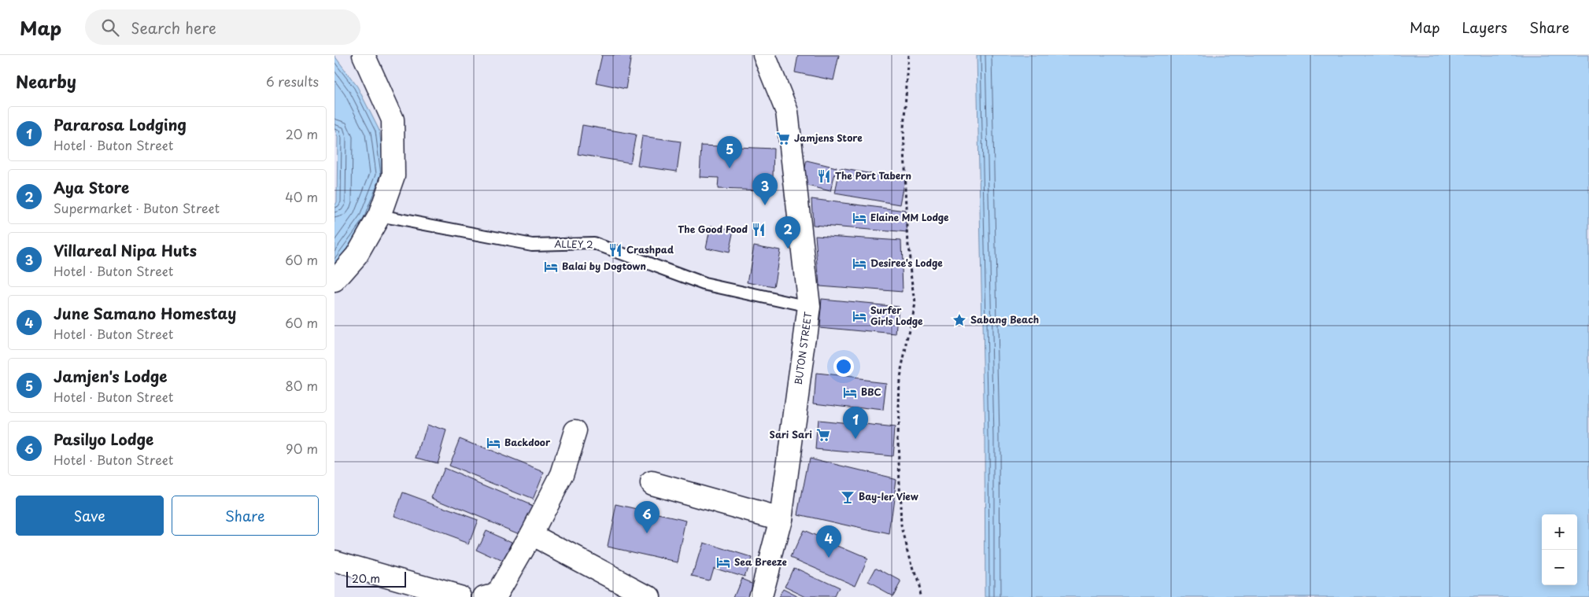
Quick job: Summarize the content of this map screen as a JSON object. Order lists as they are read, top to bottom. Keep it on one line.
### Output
{"streets":{"street":["BUTON STREET"],"lane":["ALLEY 2"]},"crossings":[["ALLEY 2","BUTON STREET"]],"places":{"supermarket":["Jamjens Store","Sari Sari"],"restaurant":["The Port Tabern","The Good Food","Crashpad"],"hotel":["Elaine MM Lodge","Desiree's Lodge","Balai by Dogtown","Surfer Girls Lodge","BBC","Backdoor","Sea Breeze"],"place":["Sabang Beach"],"bar":["Bay-ler View"]},"scale_bar":"20 m","page":{"header":"Map","search":"Search here","nav":["Map","Layers","Share"],"heading":["Nearby","6 results"],"list":[{"mark":"1","name":"Pararosa Lodging","note":"Hotel · Buton Street","value":"20 m"},{"mark":"2","name":"Aya Store","note":"Supermarket · Buton Street","value":"40 m"},{"mark":"3","name":"Villareal Nipa Huts","note":"Hotel · Buton Street","value":"60 m"},{"mark":"4","name":"June Samano Homestay","note":"Hotel · Buton Street","value":"60 m"},{"mark":"5","name":"Jamjen's Lodge","note":"Hotel · Buton Street","value":"80 m"},{"mark":"6","name":"Pasilyo Lodge","note":"Hotel · Buton Street","value":"90 m"}],"pins":["5","3","2","1","6","4"],"buttons":["Save","Share"],"map_buttons":["+","−"],"scale":"20 m"}}
